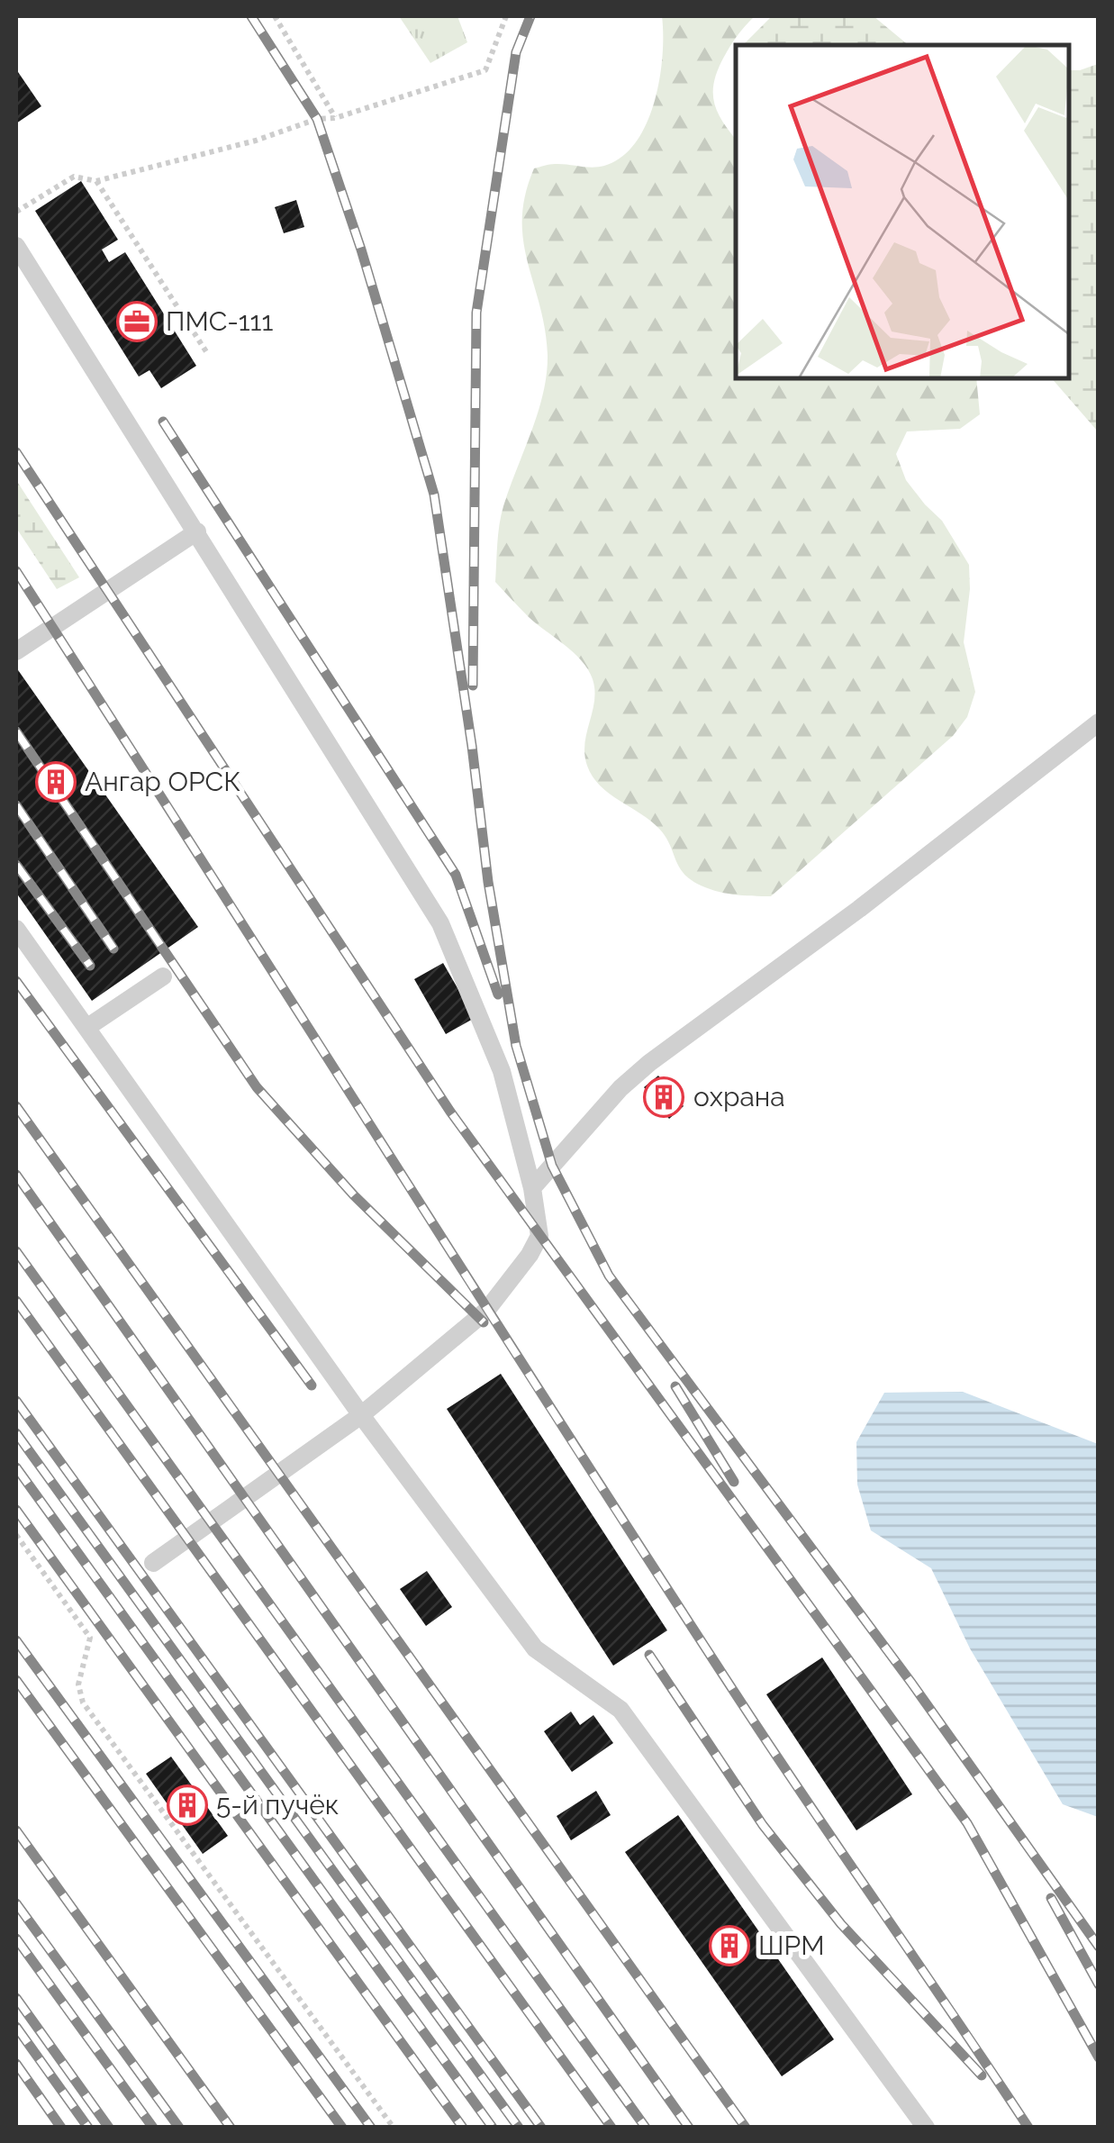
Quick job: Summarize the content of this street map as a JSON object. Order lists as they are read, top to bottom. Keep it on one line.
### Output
{"places":{"office":["ПМС-111"],"building":["Ангар ОРСК","охрана","5-й пучёк","ШРМ"]}}
